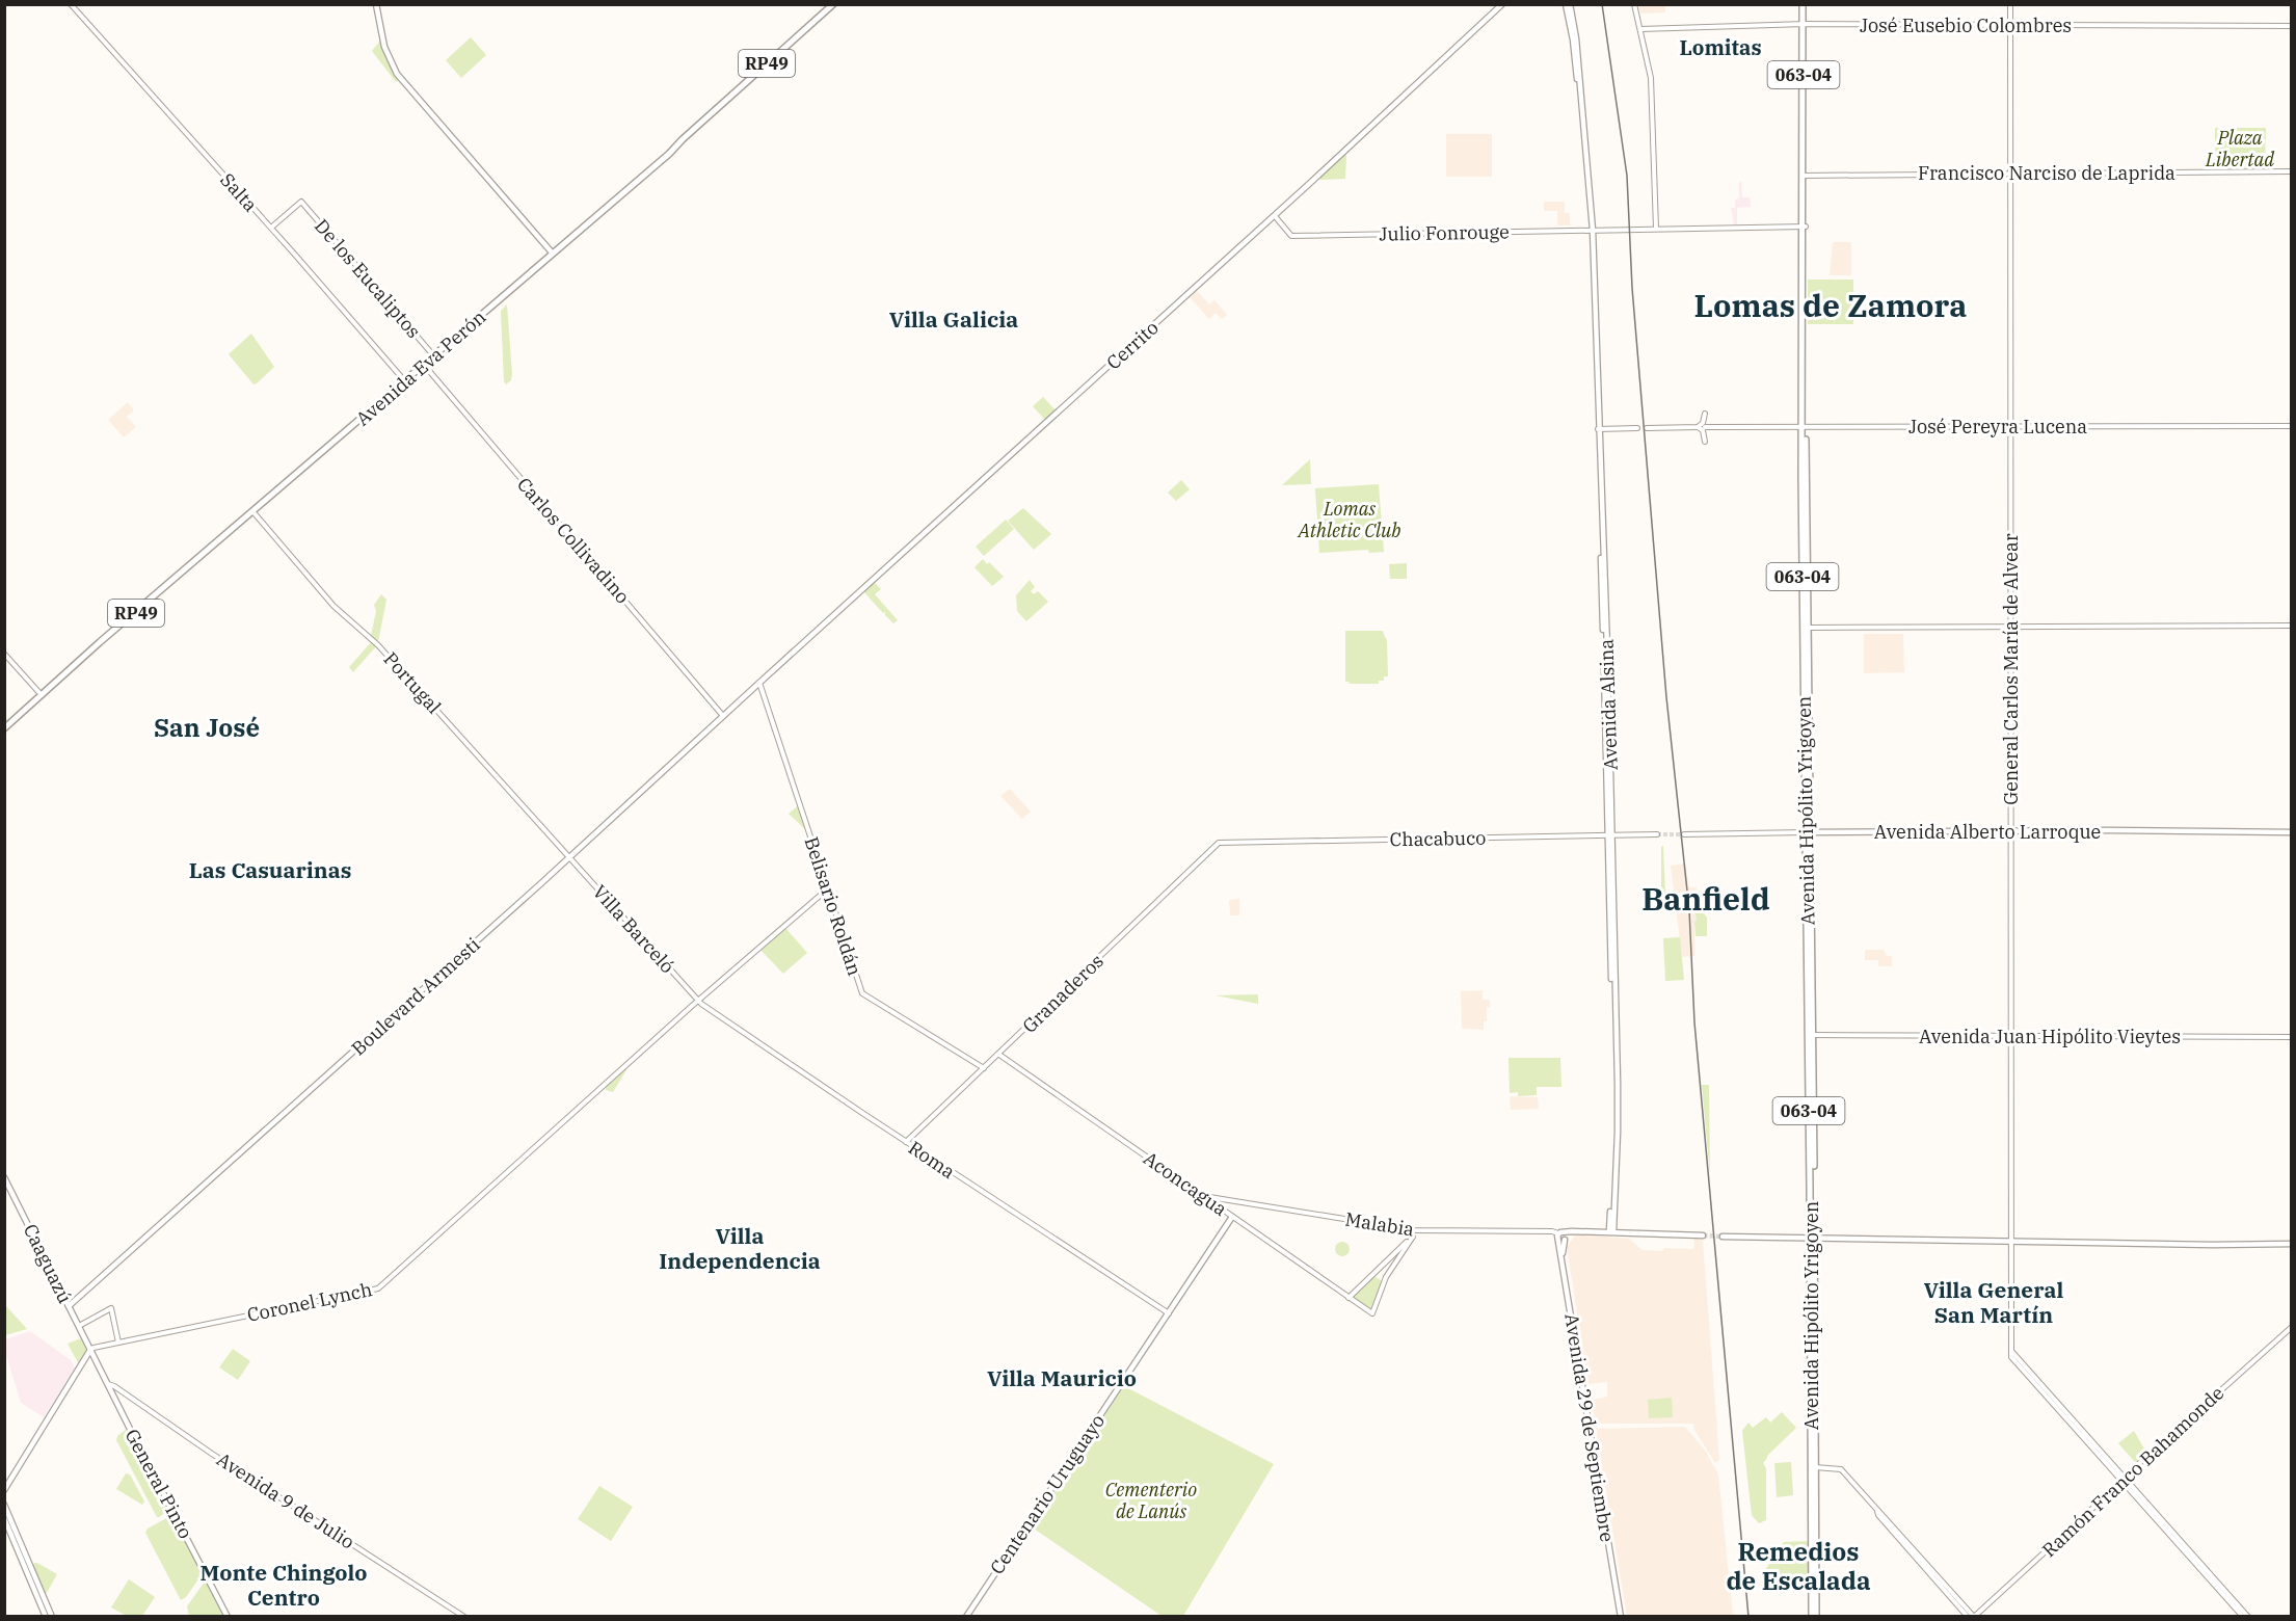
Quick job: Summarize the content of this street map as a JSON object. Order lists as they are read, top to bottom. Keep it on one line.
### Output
{"streets":{"main road":["RP49","063-04","Cerrito","Avenida Eva Perón","Avenida Alsina","Avenida Hipólito Yrigoyen","Avenida Alberto Larroque","Boulevard Armesti","Malabia","Caaguazú","Avenida 29 de Septiembre","General Pinto","Centenario Uruguayo"],"street":["José Eusebio Colombres","Francisco Narciso de Laprida","Salta","Julio Fonrouge","De los Eucaliptos","José Pereyra Lucena","Carlos Collivadino","General Carlos María de Alvear","Portugal","Chacabuco","Belisario Roldán","Villa Barceló","Granaderos","Avenida Juan Hipólito Vieytes","Roma","Aconcagua","Coronel Lynch","Ramón Franco Bahamonde","Avenida 9 de Julio"]},"crossings":[["José Eusebio Colombres","General Carlos María de Alvear"],["José Eusebio Colombres","Avenida Hipólito Yrigoyen"],["Francisco Narciso de Laprida","General Carlos María de Alvear"],["Francisco Narciso de Laprida","Avenida Hipólito Yrigoyen"],["Salta","De los Eucaliptos"],["Salta","Avenida Eva Perón"],["Julio Fonrouge","Cerrito"],["Julio Fonrouge","Avenida Alsina"],["Julio Fonrouge","Avenida Hipólito Yrigoyen"],["De los Eucaliptos","Avenida Eva Perón"],["Cerrito","Belisario Roldán"],["Cerrito","Boulevard Armesti"],["Avenida Eva Perón","Carlos Collivadino"],["Avenida Eva Perón","Portugal"],["José Pereyra Lucena","General Carlos María de Alvear"],["José Pereyra Lucena","Avenida Hipólito Yrigoyen"],["Carlos Collivadino","Boulevard Armesti"],["General Carlos María de Alvear","Avenida Alberto Larroque"],["General Carlos María de Alvear","Avenida Juan Hipólito Vieytes"],["General Carlos María de Alvear","Ramón Franco Bahamonde"],["Portugal","Villa Barceló"],["Portugal","Boulevard Armesti"],["Avenida Alsina","Chacabuco"],["Avenida Alsina","Malabia"],["Avenida Hipólito Yrigoyen","Avenida Alberto Larroque"],["Avenida Hipólito Yrigoyen","Avenida Juan Hipólito Vieytes"],["Chacabuco","Granaderos"],["Belisario Roldán","Granaderos"],["Belisario Roldán","Boulevard Armesti"],["Belisario Roldán","Coronel Lynch"],["Villa Barceló","Boulevard Armesti"],["Villa Barceló","Roma"],["Villa Barceló","Coronel Lynch"],["Granaderos","Roma"],["Granaderos","Aconcagua"],["Boulevard Armesti","Caaguazú"],["Roma","Coronel Lynch"],["Roma","Centenario Uruguayo"],["Aconcagua","Malabia"],["Aconcagua","Centenario Uruguayo"],["Malabia","Avenida 29 de Septiembre"],["Caaguazú","Coronel Lynch"],["Caaguazú","General Pinto"],["Coronel Lynch","General Pinto"],["General Pinto","Avenida 9 de Julio"]],"districts":["Lomitas","Lomas de Zamora","Villa Galicia","San José","Las Casuarinas","Banfield","Villa Independencia","Villa General San Martín","Villa Mauricio","Remedios de Escalada","Monte Chingolo Centro"],"parks":["Plaza Libertad","Lomas Athletic Club","Cementerio de Lanús"]}
